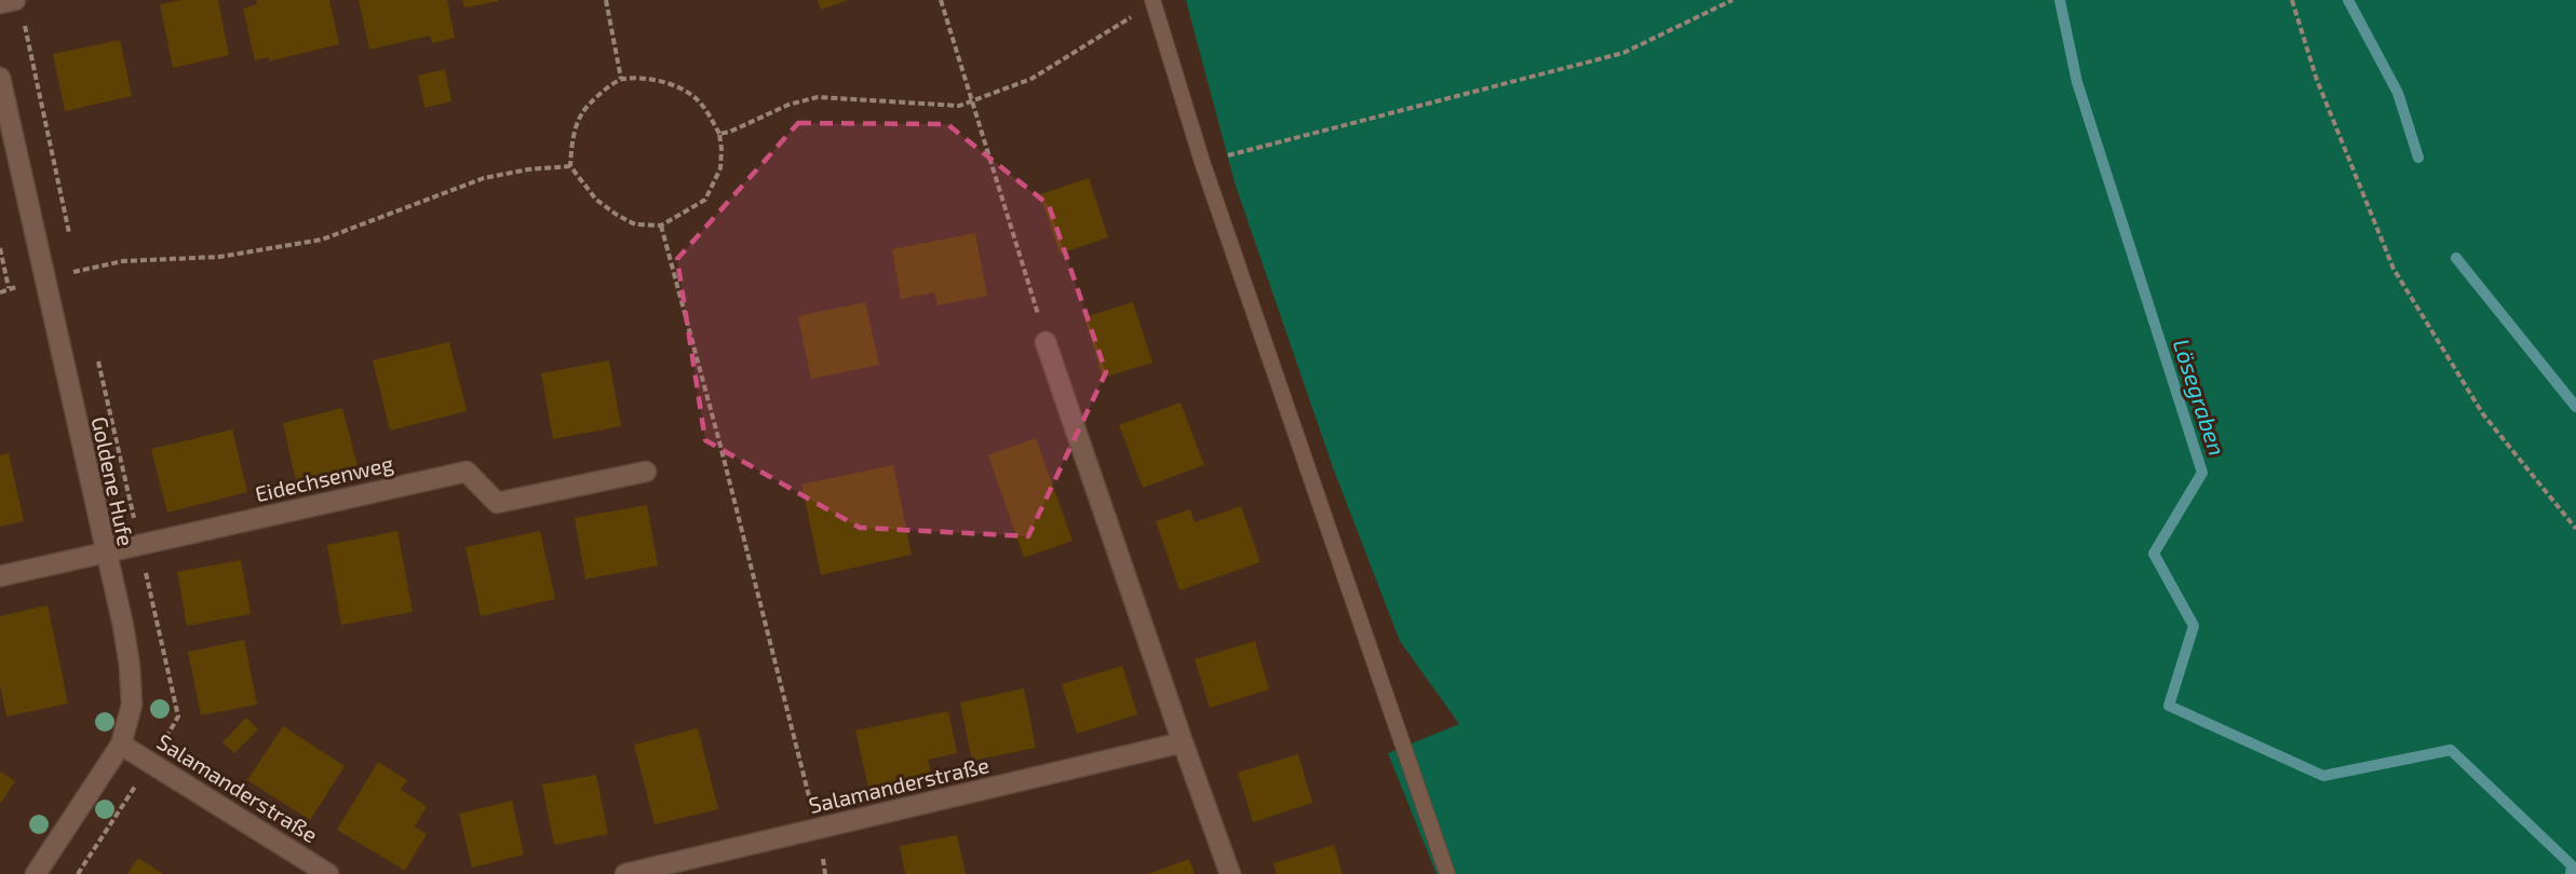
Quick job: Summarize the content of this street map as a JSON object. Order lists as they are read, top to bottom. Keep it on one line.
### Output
{"streets":{"street":["Eidechsenweg","Goldene Hufe","Salamanderstraße"]},"crossings":[["Eidechsenweg","Goldene Hufe"],["Goldene Hufe","Salamanderstraße"]],"water":["Lösegraben"]}
